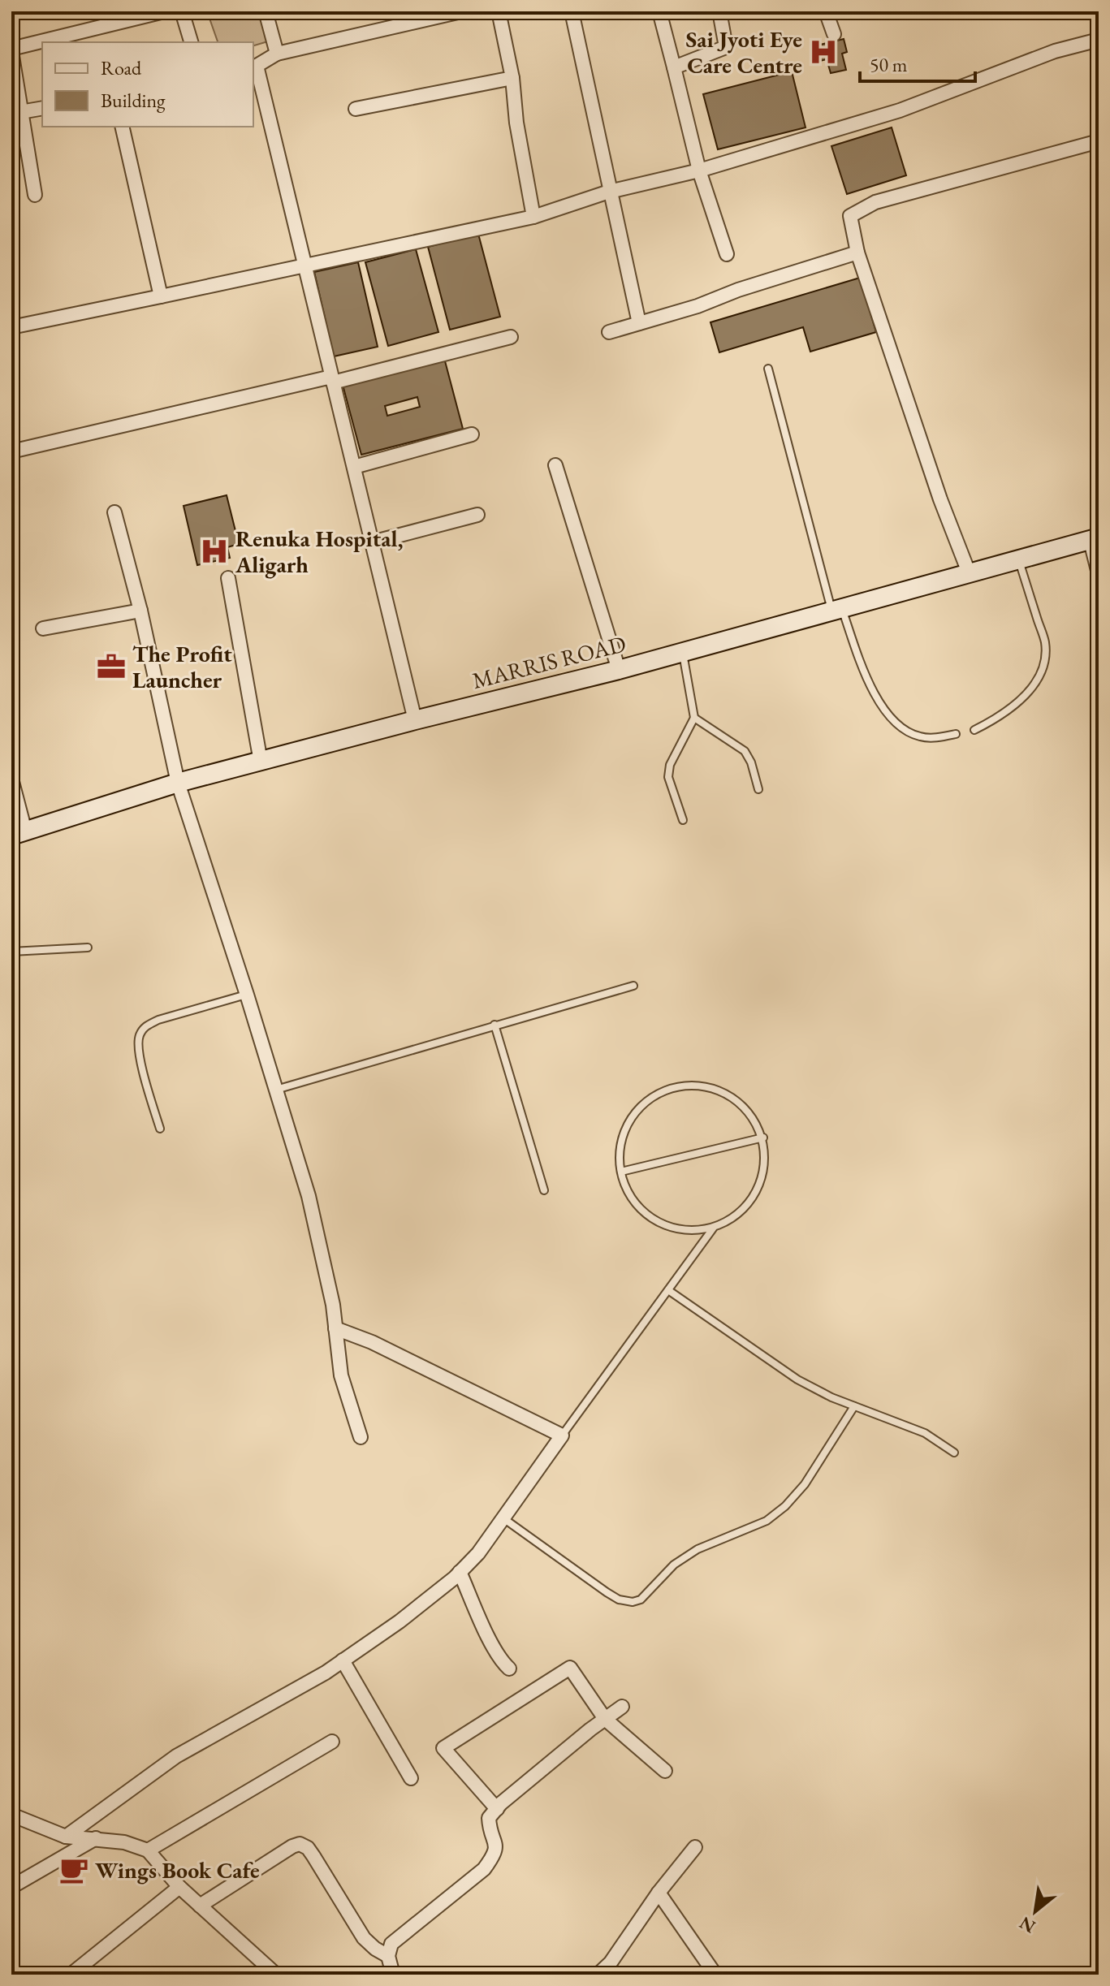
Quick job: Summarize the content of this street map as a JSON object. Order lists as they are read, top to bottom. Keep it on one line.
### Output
{"streets":{"street":["MARRIS ROAD"]},"places":{"hospital":["Sai Jyoti Eye Care Centre","Renuka Hospital, Aligarh"],"office":["The Profit Launcher"],"cafe":["Wings Book Cafe"]},"legend":["Road","Building"],"scale_bar":"50 m","north":"bottom left"}
